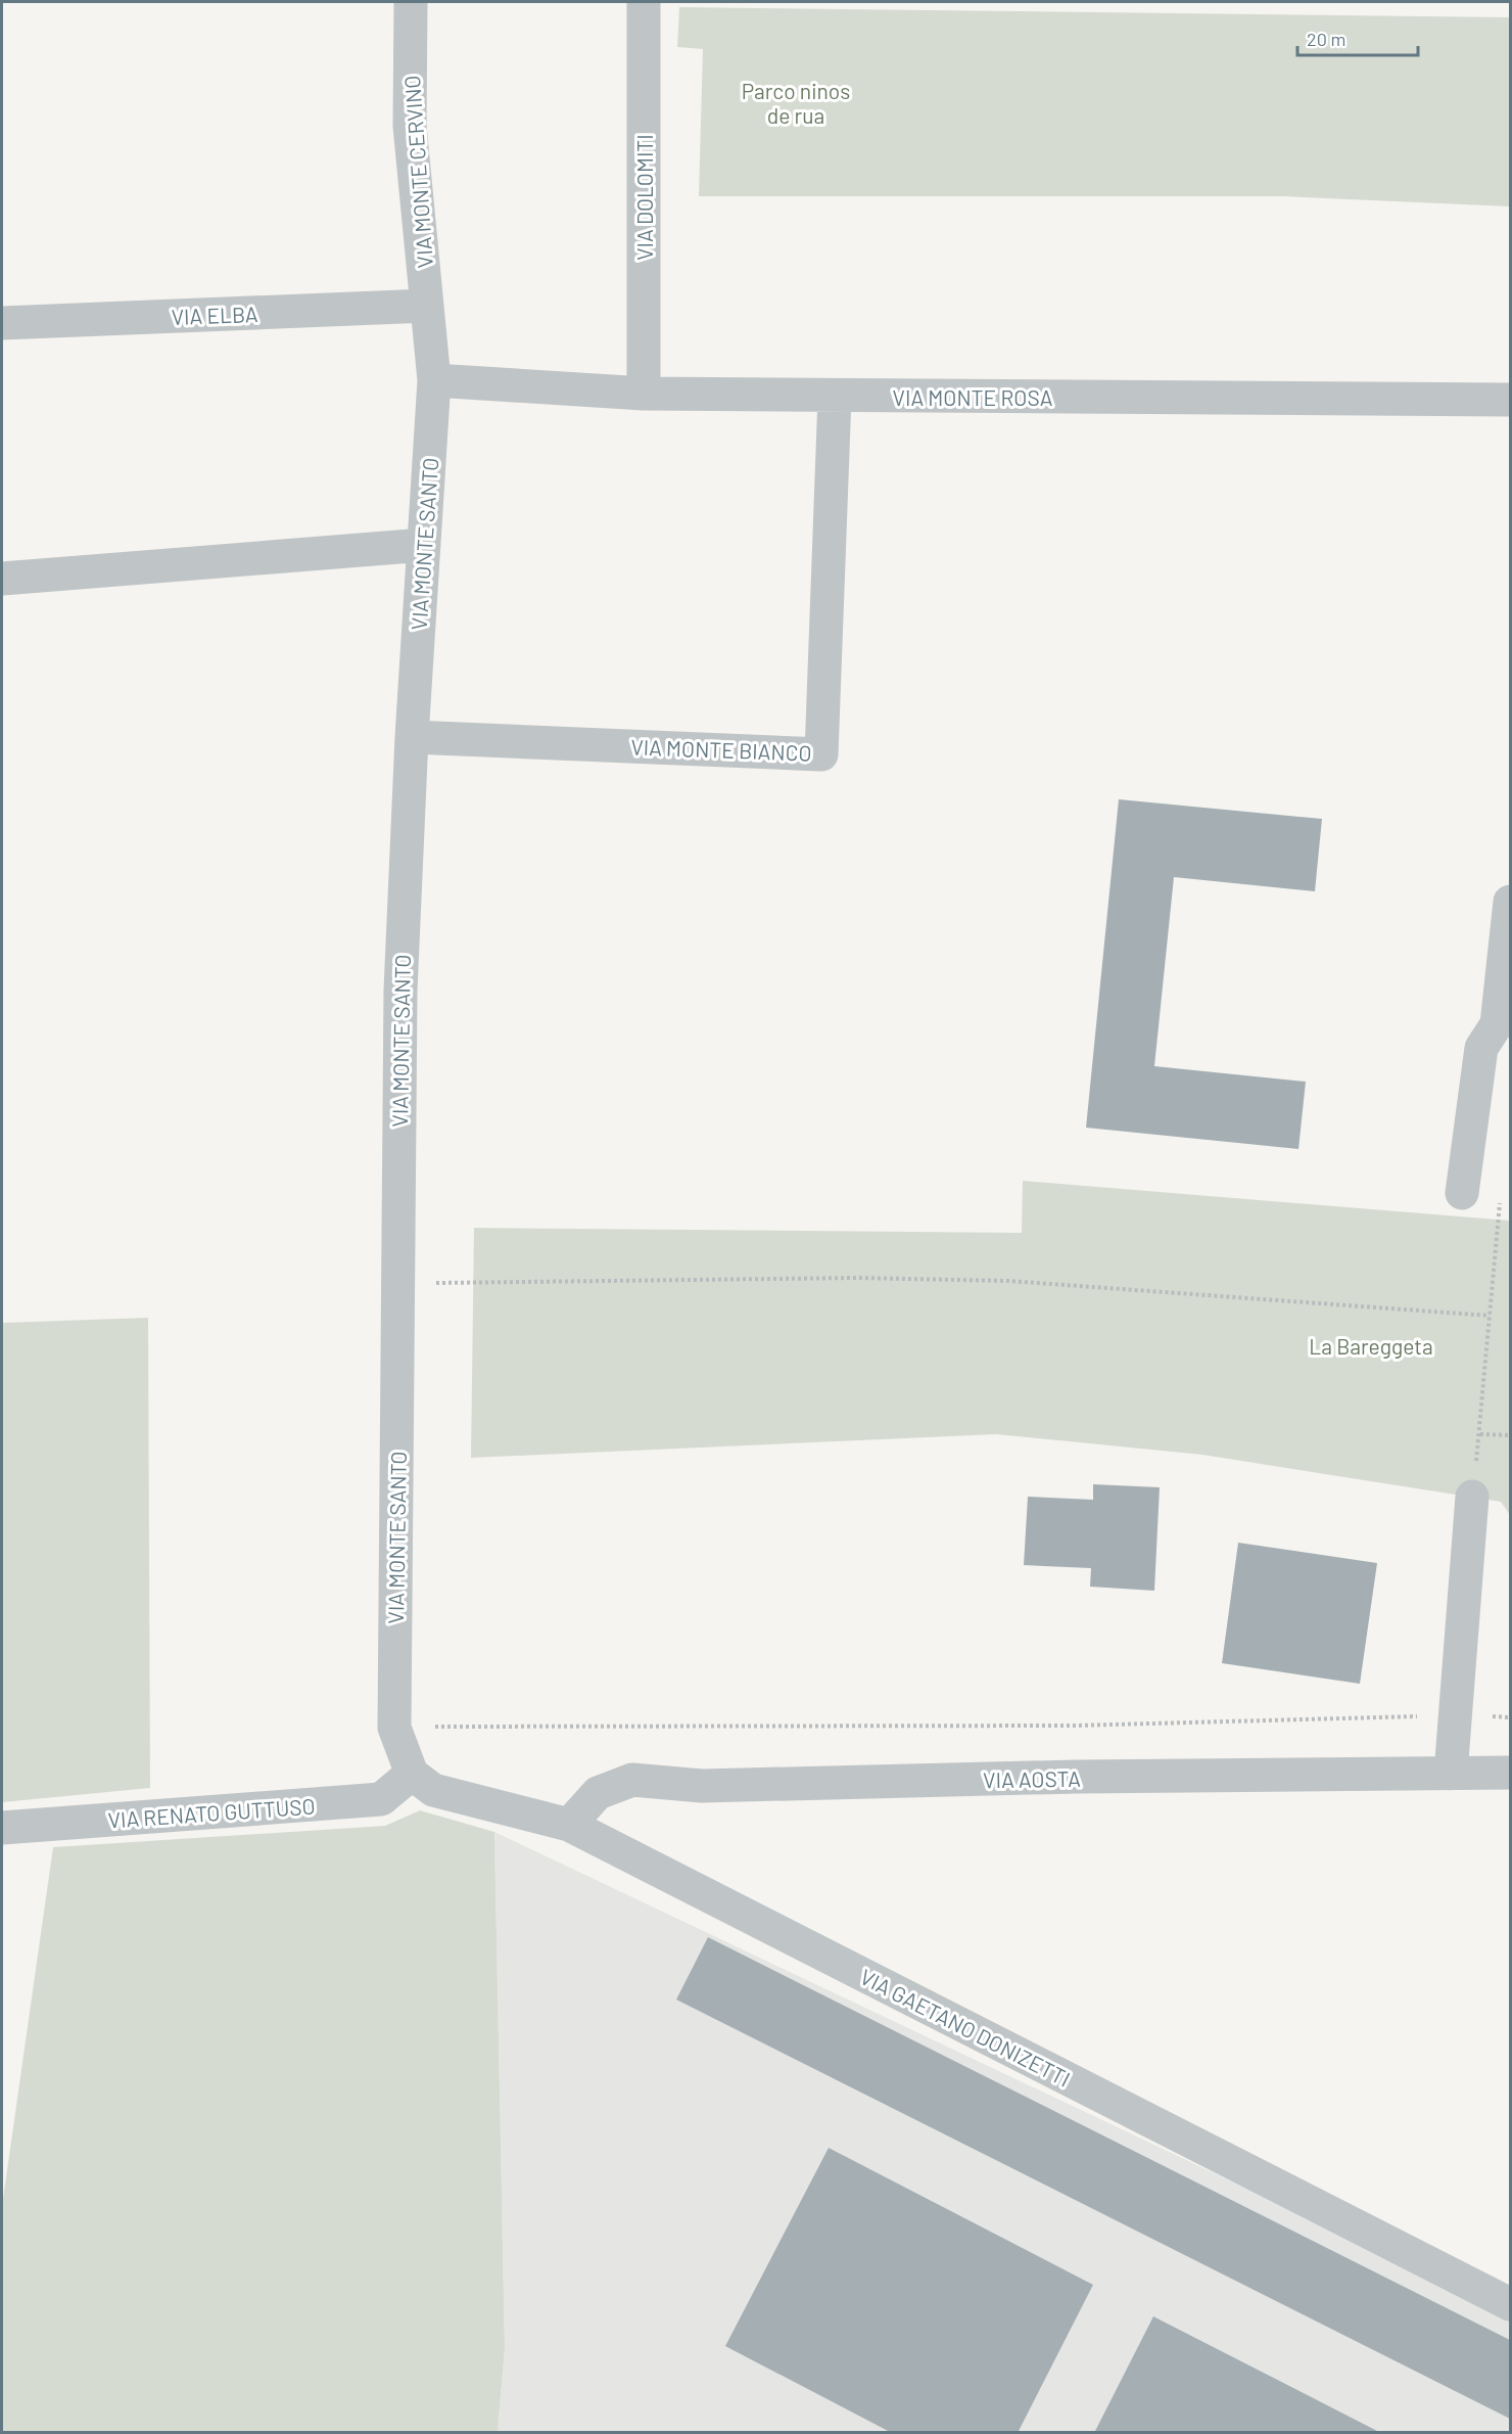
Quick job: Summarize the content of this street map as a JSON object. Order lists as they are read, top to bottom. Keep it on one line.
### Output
{"streets":{"street":["VIA MONTE CERVINO","VIA DOLOMITI","VIA ELBA","VIA MONTE ROSA","VIA MONTE SANTO","VIA MONTE BIANCO","VIA AOSTA","VIA RENATO GUTTUSO","VIA GAETANO DONIZETTI"]},"crossings":[["VIA MONTE CERVINO","VIA ELBA"],["VIA MONTE CERVINO","VIA MONTE SANTO"],["VIA DOLOMITI","VIA MONTE ROSA"],["VIA ELBA","VIA MONTE SANTO"],["VIA MONTE ROSA","VIA MONTE SANTO"],["VIA MONTE ROSA","VIA MONTE BIANCO"],["VIA MONTE SANTO","VIA MONTE BIANCO"],["VIA MONTE SANTO","VIA RENATO GUTTUSO"],["VIA MONTE SANTO","VIA GAETANO DONIZETTI"],["VIA AOSTA","VIA GAETANO DONIZETTI"],["VIA RENATO GUTTUSO","VIA GAETANO DONIZETTI"]],"parks":["Parco ninos de rua","La Bareggeta"],"scale_bar":"20 m"}
